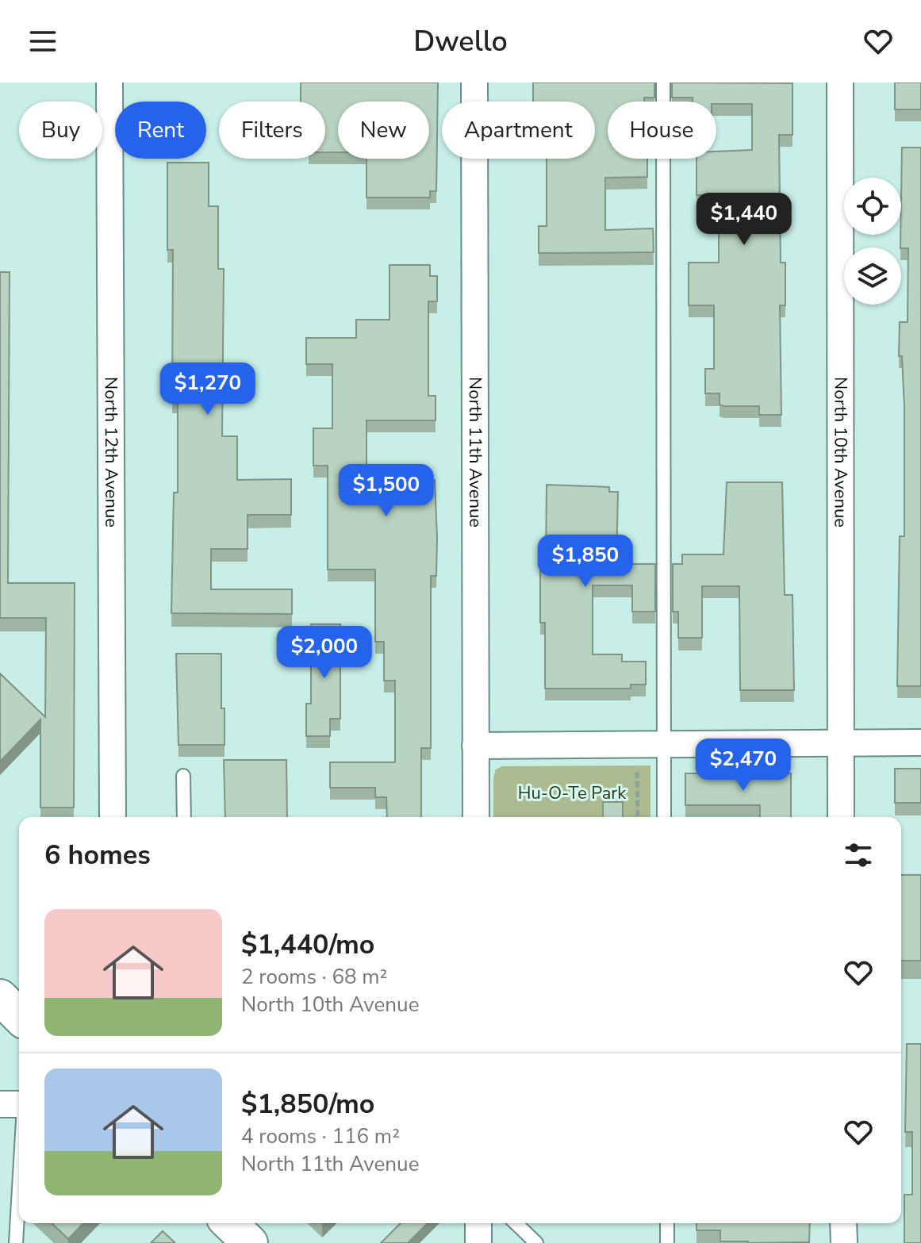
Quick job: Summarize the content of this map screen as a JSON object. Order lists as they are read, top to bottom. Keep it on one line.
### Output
{"streets":{"street":["North 12th Avenue","North 11th Avenue","North 10th Avenue"]},"parks":["Hu-O-Te Park"],"page":{"header":"Dwello","chip":["Buy","Rent","Filters","New","Apartment","House"],"price":["$1,440","$1,270","$1,500","$1,850","$2,000","$2,470"],"heading":"6 homes","list":[{"name":"$1,440/mo","note":"2 rooms · 68 m² · North 10th Avenue"},{"name":"$1,850/mo","note":"4 rooms · 116 m² · North 11th Avenue"}]}}
